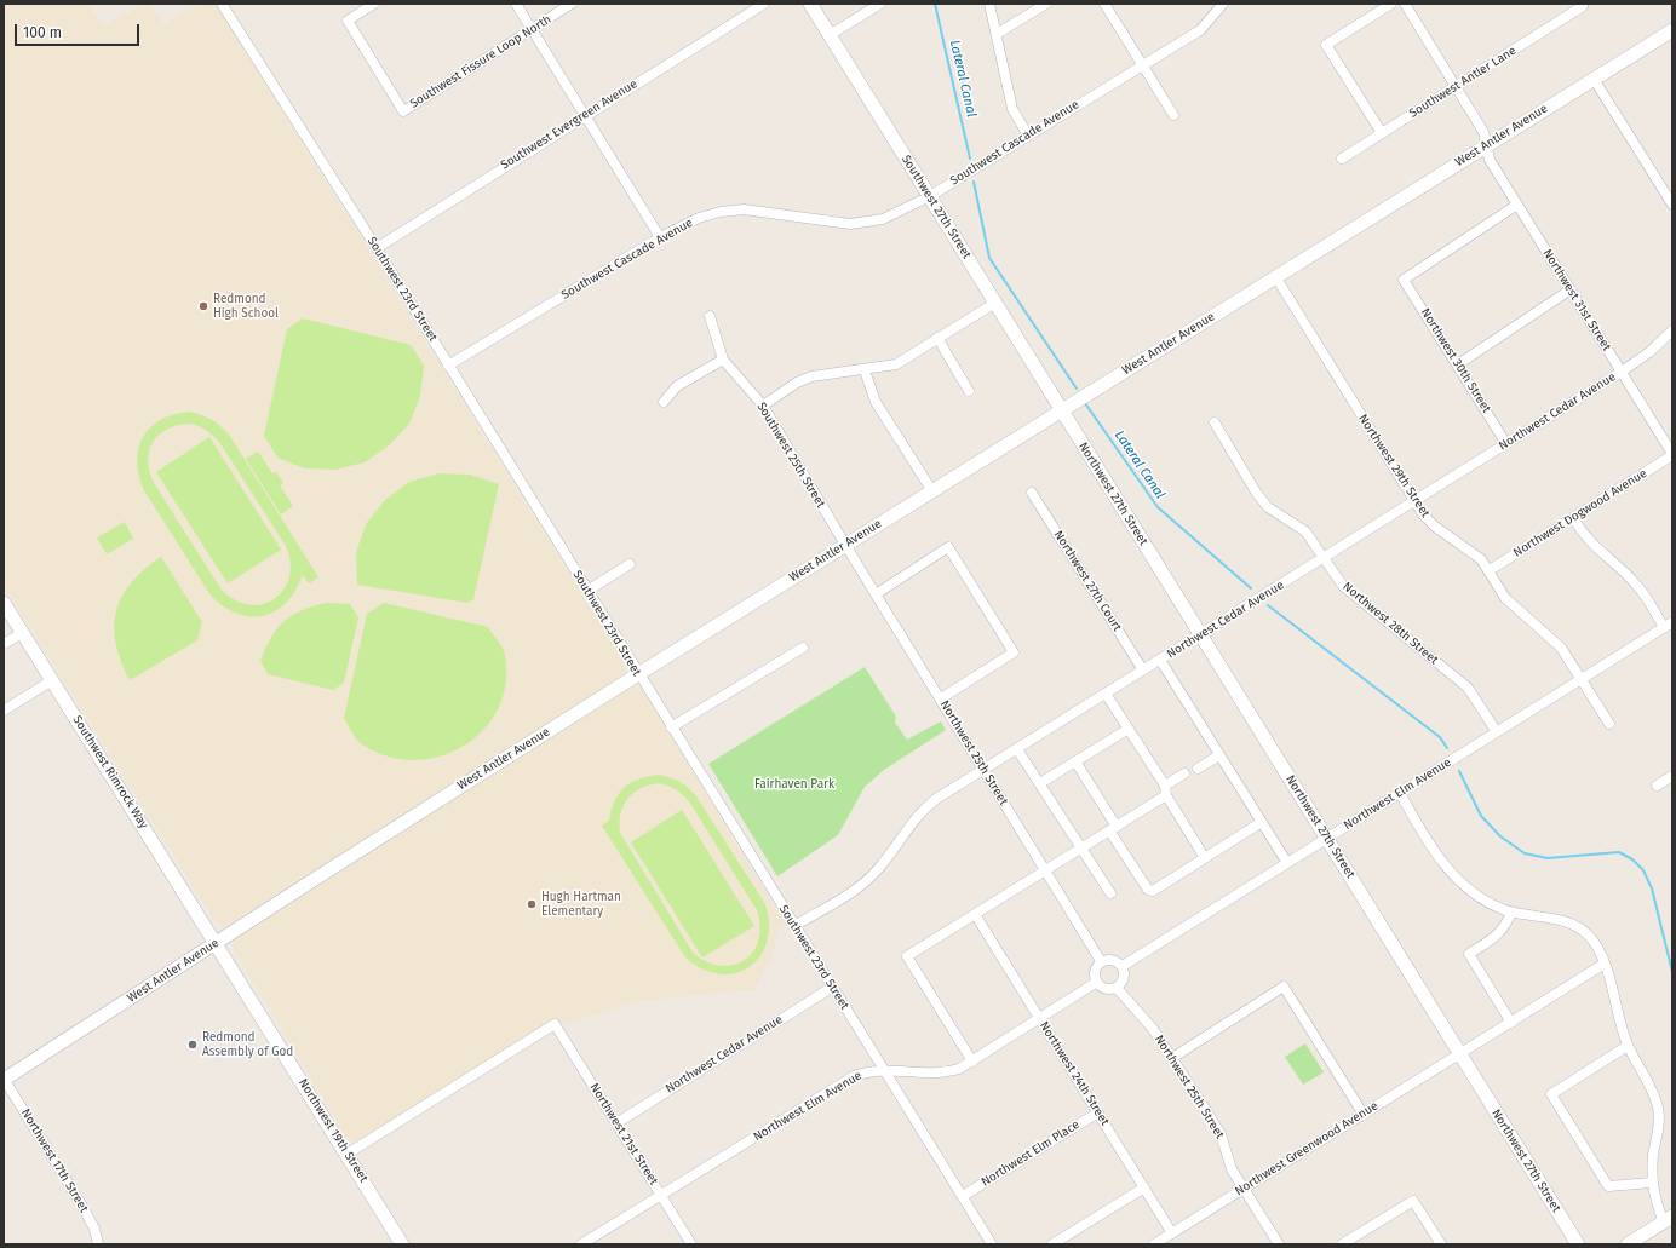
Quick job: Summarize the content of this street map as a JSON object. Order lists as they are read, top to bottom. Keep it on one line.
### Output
{"streets":{"street":["Southwest Fissure Loop North","Southwest Antler Lane","Southwest Evergreen Avenue","West Antler Avenue","Southwest Cascade Avenue","Southwest 27th Street","Southwest 23rd Street","Northwest 31st Street","Northwest 30th Street","Northwest Cedar Avenue","Southwest 25th Street","Northwest 29th Street","Northwest 27th Street","Northwest Dogwood Avenue","Northwest 27th Court","Northwest 28th Street","Northwest 25th Street","Southwest Rimrock Way","Northwest Elm Avenue","Northwest 24th Street","Northwest 19th Street","Northwest 21st Street","Northwest Greenwood Avenue","Northwest Elm Place","Northwest 17th Street"]},"crossings":[["Southwest Antler Lane","Northwest 31st Street"],["Southwest Evergreen Avenue","Southwest 23rd Street"],["West Antler Avenue","Southwest 27th Street"],["West Antler Avenue","Southwest 23rd Street"],["West Antler Avenue","Northwest 31st Street"],["West Antler Avenue","Southwest 25th Street"],["West Antler Avenue","Northwest 29th Street"],["West Antler Avenue","Northwest 27th Street"],["West Antler Avenue","Northwest 25th Street"],["West Antler Avenue","Southwest Rimrock Way"],["West Antler Avenue","Northwest 19th Street"],["West Antler Avenue","Northwest 17th Street"],["Southwest Cascade Avenue","Southwest 27th Street"],["Southwest Cascade Avenue","Southwest 23rd Street"],["Southwest 27th Street","Northwest 27th Street"],["Southwest 23rd Street","Northwest Cedar Avenue"],["Southwest 23rd Street","Northwest Elm Avenue"],["Southwest 23rd Street","Northwest Elm Place"],["Northwest 31st Street","Northwest 30th Street"],["Northwest 31st Street","Northwest Cedar Avenue"],["Northwest 31st Street","Northwest Dogwood Avenue"],["Northwest 30th Street","Northwest Cedar Avenue"],["Northwest Cedar Avenue","Northwest 29th Street"],["Northwest Cedar Avenue","Northwest 27th Street"],["Northwest Cedar Avenue","Northwest 27th Court"],["Northwest Cedar Avenue","Northwest 28th Street"],["Northwest Cedar Avenue","Northwest 25th Street"],["Northwest Cedar Avenue","Northwest 21st Street"],["Southwest 25th Street","Northwest 25th Street"],["Northwest 29th Street","Northwest Dogwood Avenue"],["Northwest 29th Street","Northwest Elm Avenue"],["Northwest 27th Street","Northwest Elm Avenue"],["Northwest 27th Street","Northwest Greenwood Avenue"],["Northwest 28th Street","Northwest Elm Avenue"],["Northwest 25th Street","Northwest Elm Avenue"],["Northwest 25th Street","Northwest Greenwood Avenue"],["Southwest Rimrock Way","Northwest 19th Street"],["Northwest Elm Avenue","Northwest 24th Street"],["Northwest Elm Avenue","Northwest 21st Street"],["Northwest 24th Street","Northwest Greenwood Avenue"],["Northwest 24th Street","Northwest Elm Place"],["Northwest 19th Street","Northwest 21st Street"]],"water":["Lateral Canal"],"parks":["Fairhaven Park"],"places":["Redmond High School","Hugh Hartman Elementary","Redmond Assembly of God"],"scale_bar":"100 m"}
